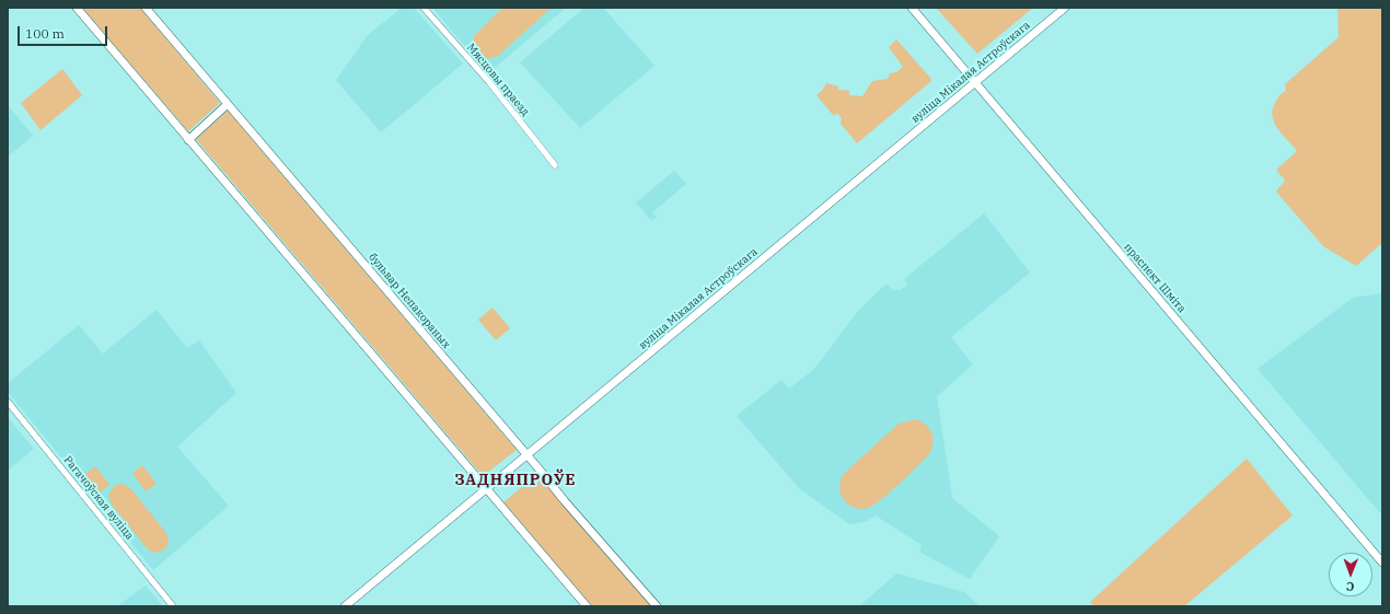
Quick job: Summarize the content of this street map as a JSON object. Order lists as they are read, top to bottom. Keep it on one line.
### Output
{"streets":{"main road":["вуліца Мікалая Астроўскага","праспект Шміта","бульвар Непакораных"],"street":["Мясцовы праезд","Рагачоўская вуліца"]},"crossings":[["вуліца Мікалая Астроўскага","праспект Шміта"],["вуліца Мікалая Астроўскага","бульвар Непакораных"]],"districts":["ЗАДНЯПРОЎЕ"],"scale_bar":"100 m","north":"bottom"}
